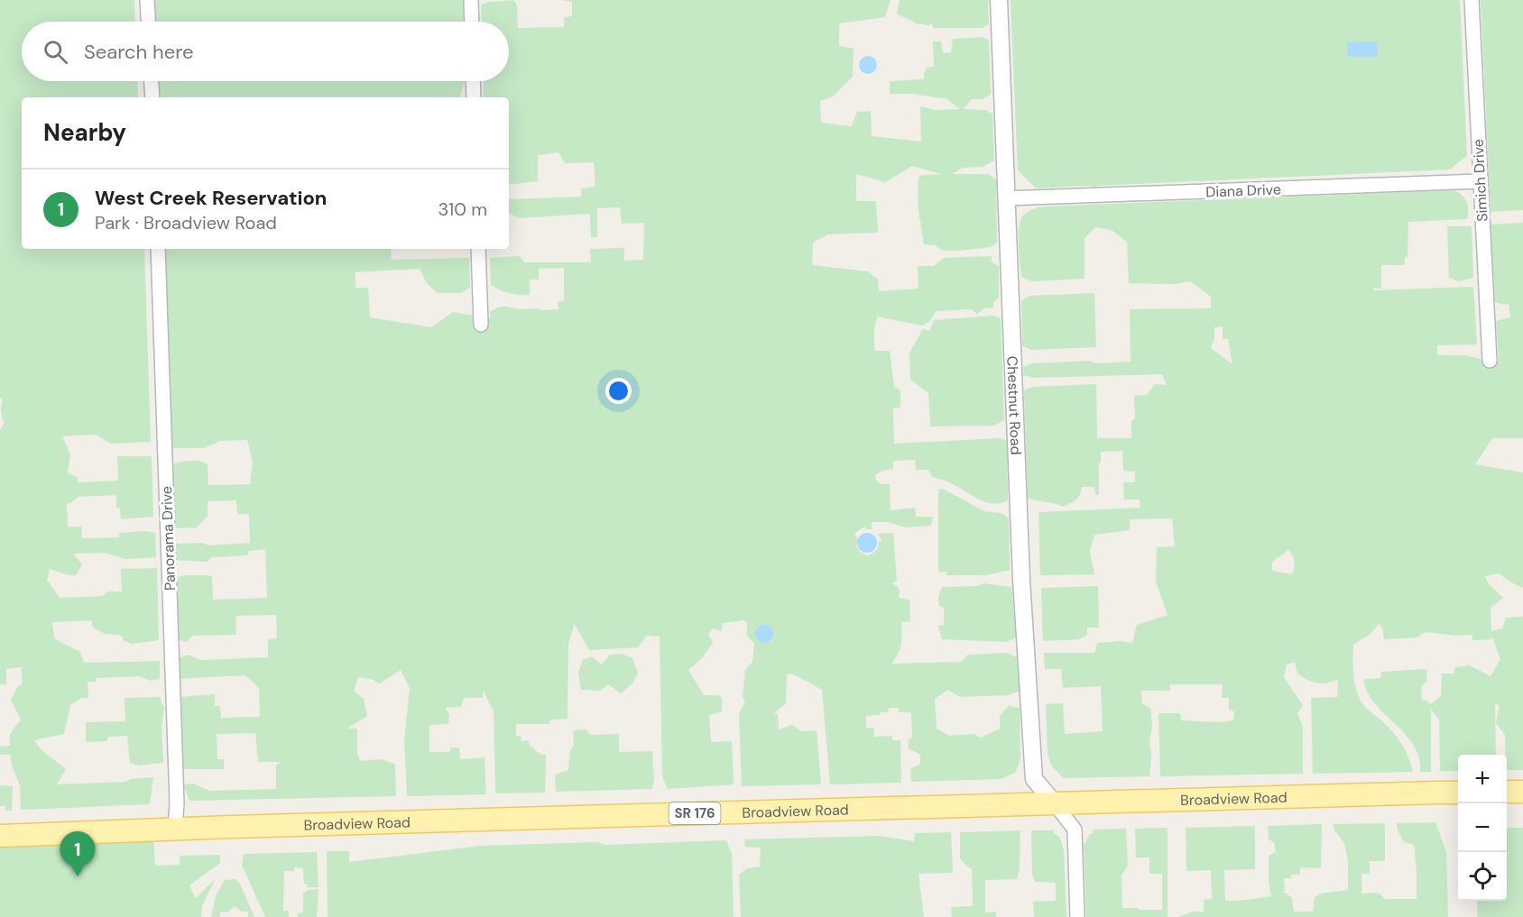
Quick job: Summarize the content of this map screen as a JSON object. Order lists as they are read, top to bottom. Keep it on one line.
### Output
{"streets":{"main road":["Broadview Road","SR 176"],"street":["Simich Drive","Diana Drive","Chestnut Road","Panorama Drive"]},"crossings":[["Simich Drive","Diana Drive"],["Diana Drive","Chestnut Road"],["Chestnut Road","Broadview Road"],["Panorama Drive","Broadview Road"]],"page":{"search":"Search here","heading":"Nearby","list":[{"mark":"1","name":"West Creek Reservation","note":"Park · Broadview Road","value":"310 m"}],"map_buttons":["+","−"],"pins":"1"}}
